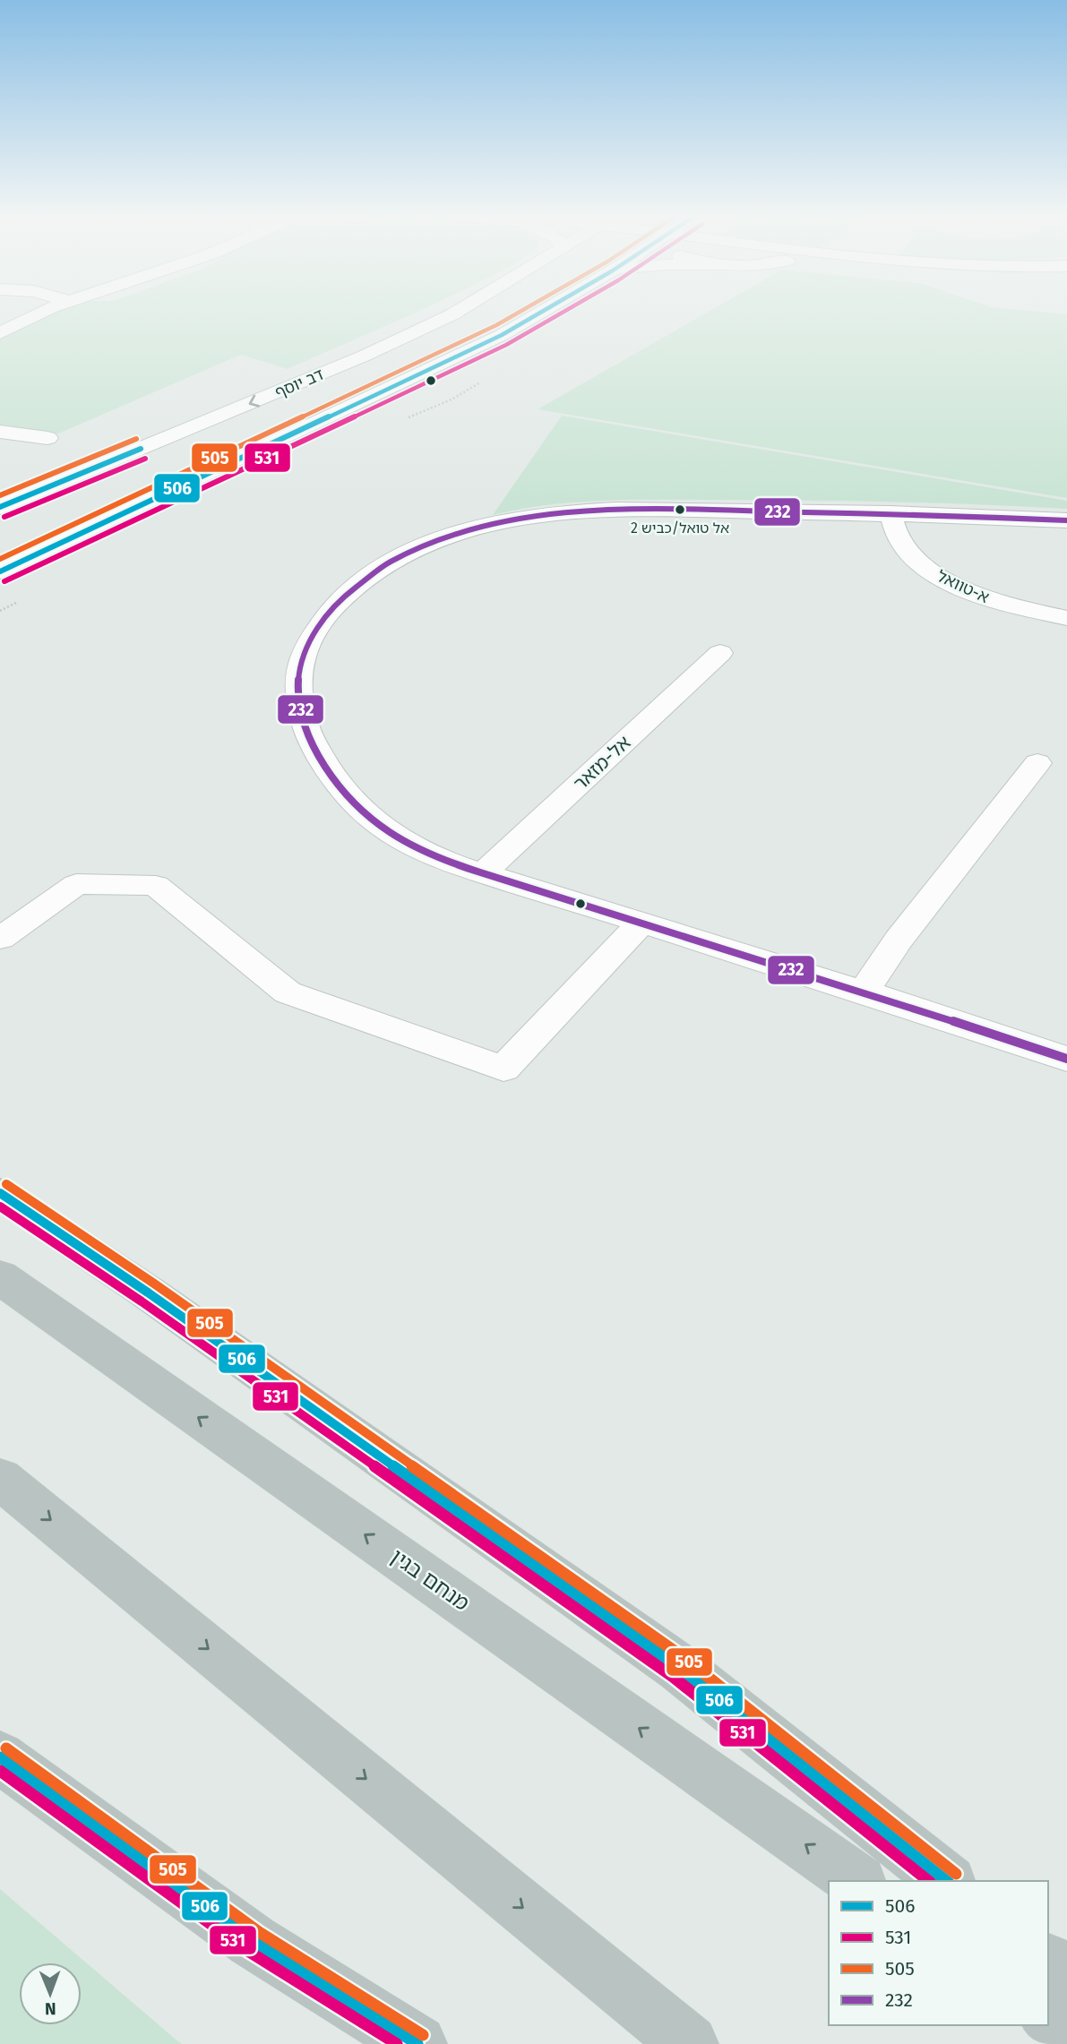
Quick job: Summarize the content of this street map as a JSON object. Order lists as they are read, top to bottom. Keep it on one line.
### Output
{"streets":{"highway":["מנחם בגין"],"street":["דב יוסף","א-טוואל","אל-מזאר"]},"places":["אל טואל/כביש 2"],"lines":["transit line 506","transit line 531","transit line 505","transit line 232"],"legend":["506","531","505","232"],"north":"bottom"}
